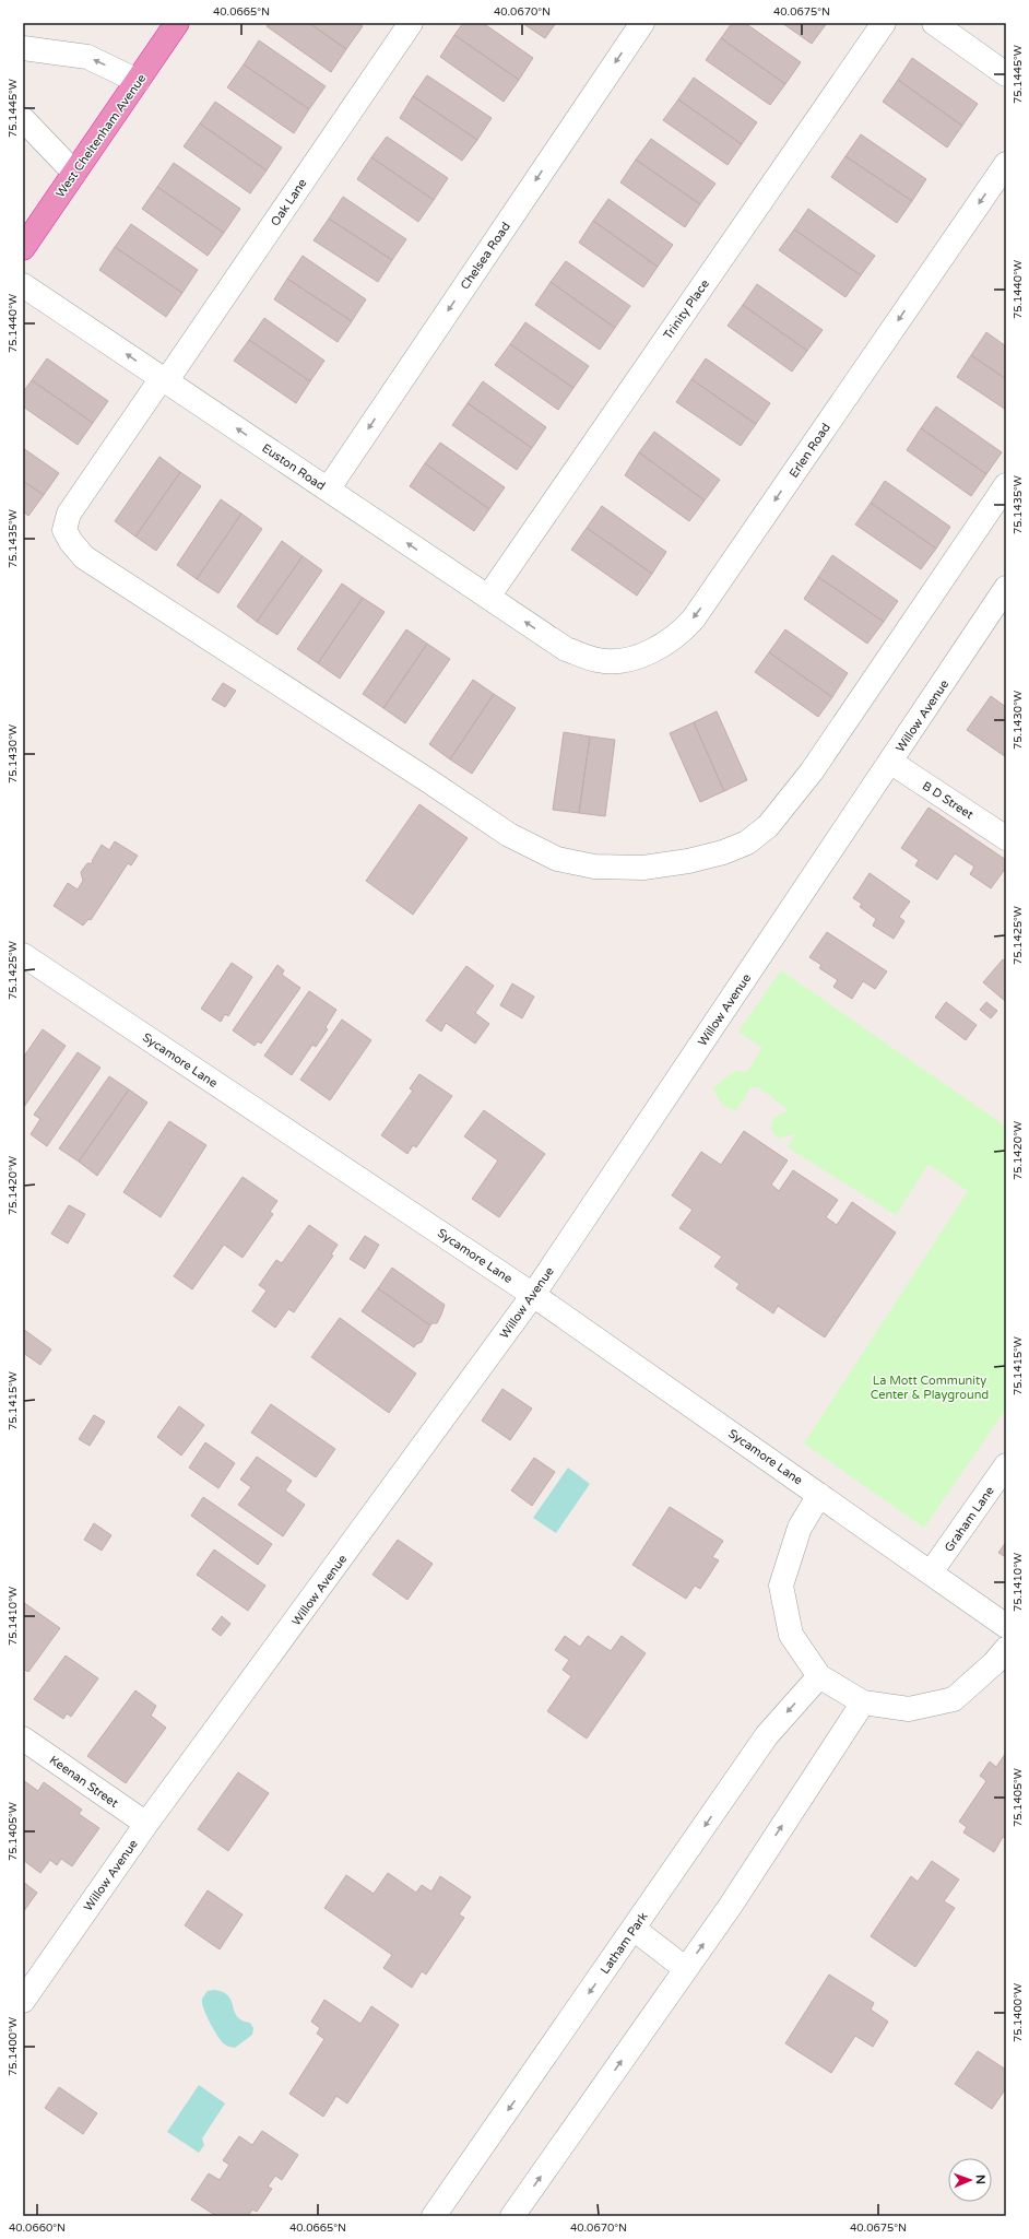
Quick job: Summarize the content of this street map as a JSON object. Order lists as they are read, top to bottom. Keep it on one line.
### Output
{"streets":{"highway":["West Cheltenham Avenue"],"street":["Oak Lane","Chelsea Road","Trinity Place","Erlen Road","Euston Road","Willow Avenue","B D Street","Sycamore Lane","Graham Lane","Keenan Street","Latham Park"]},"crossings":[["Oak Lane","Euston Road"],["Chelsea Road","Euston Road"],["Trinity Place","Euston Road"],["Erlen Road","Euston Road"],["Willow Avenue","B D Street"],["Willow Avenue","Sycamore Lane"],["Willow Avenue","Keenan Street"],["Sycamore Lane","Graham Lane"]],"one_way":["Chelsea Road","Erlen Road","Euston Road"],"parks":["La Mott Community Center & Playground"],"north":"right","coordinates":["40.0665°N","40.0670°N","40.0675°N","75.1445°W","75.1440°W","75.1435°W","75.1430°W","75.1425°W","75.1420°W","75.1415°W","75.1410°W","75.1405°W","75.1400°W","40.0660°N"]}
